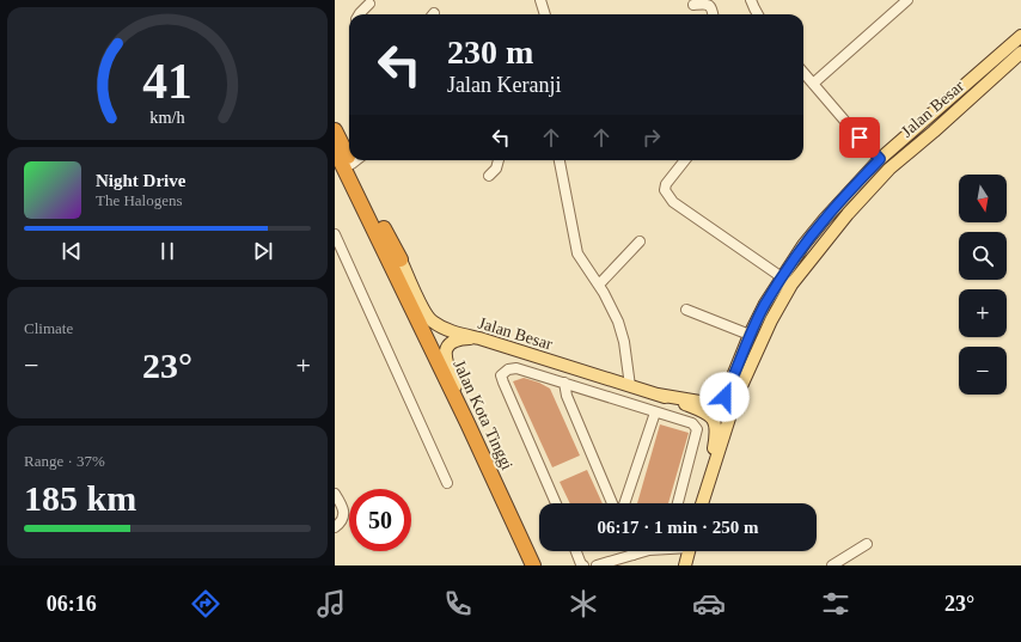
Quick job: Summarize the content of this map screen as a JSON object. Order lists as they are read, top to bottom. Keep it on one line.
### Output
{"streets":{"highway":["Jalan Kota Tinggi"],"main road":["Jalan Besar"]},"north":"bottom","page":{"turn":["230 m","Jalan Keranji"],"song":["Night Drive","The Halogens"],"map_buttons":["+","−"],"tile":["Climate",["Range · 37%","185 km"]],"heat":["−","23°","+"],"limit":"50","trip":"06:17 · 1 min · 250 m","tabs":["06:16","23°"],"gauge":["41","km/h"]}}
